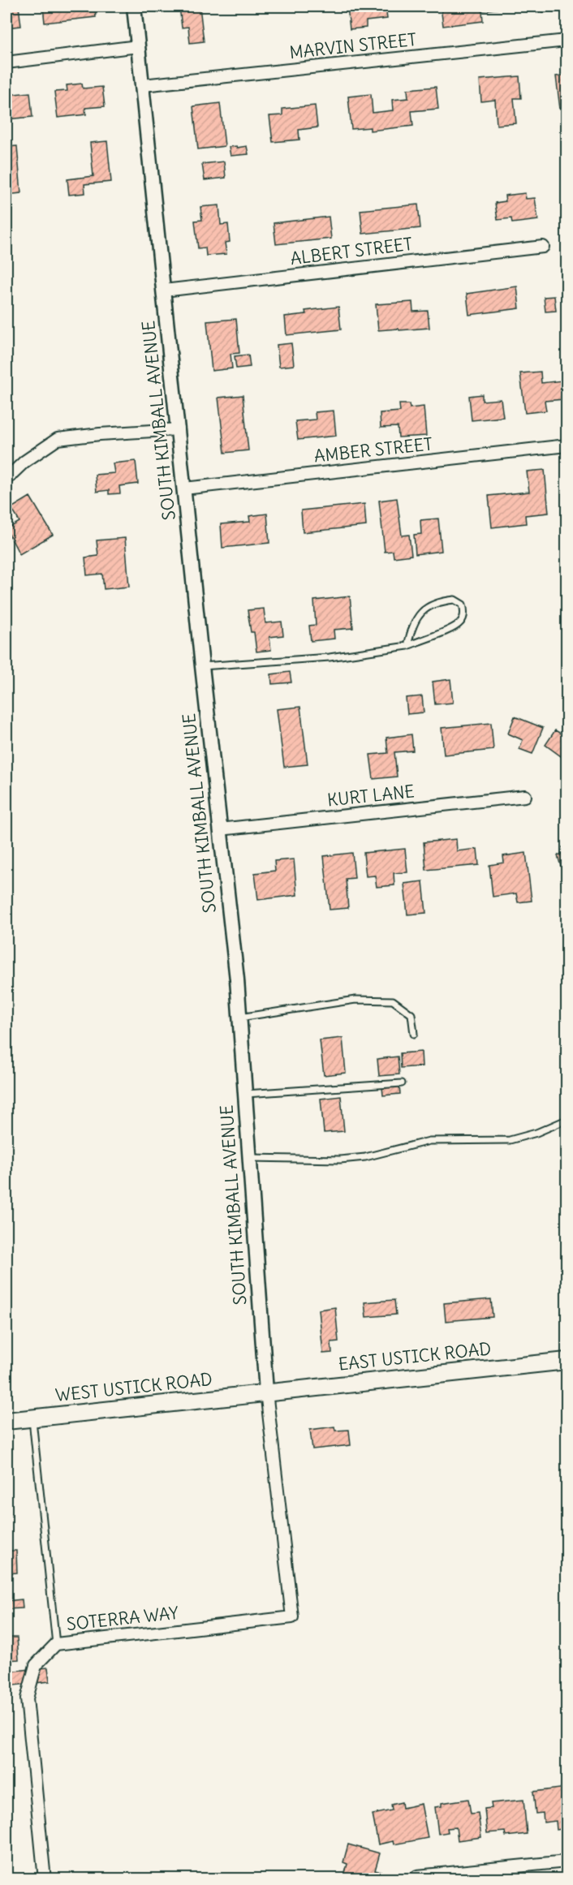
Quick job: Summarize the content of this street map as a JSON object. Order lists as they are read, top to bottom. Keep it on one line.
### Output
{"streets":{"main road":["EAST USTICK ROAD","WEST USTICK ROAD"],"street":["MARVIN STREET","ALBERT STREET","SOUTH KIMBALL AVENUE","AMBER STREET","KURT LANE","SOTERRA WAY"]},"crossings":[["MARVIN STREET","SOUTH KIMBALL AVENUE"],["ALBERT STREET","SOUTH KIMBALL AVENUE"],["SOUTH KIMBALL AVENUE","AMBER STREET"],["SOUTH KIMBALL AVENUE","KURT LANE"],["SOUTH KIMBALL AVENUE","EAST USTICK ROAD"],["SOUTH KIMBALL AVENUE","WEST USTICK ROAD"],["SOUTH KIMBALL AVENUE","SOTERRA WAY"],["EAST USTICK ROAD","WEST USTICK ROAD"]]}
